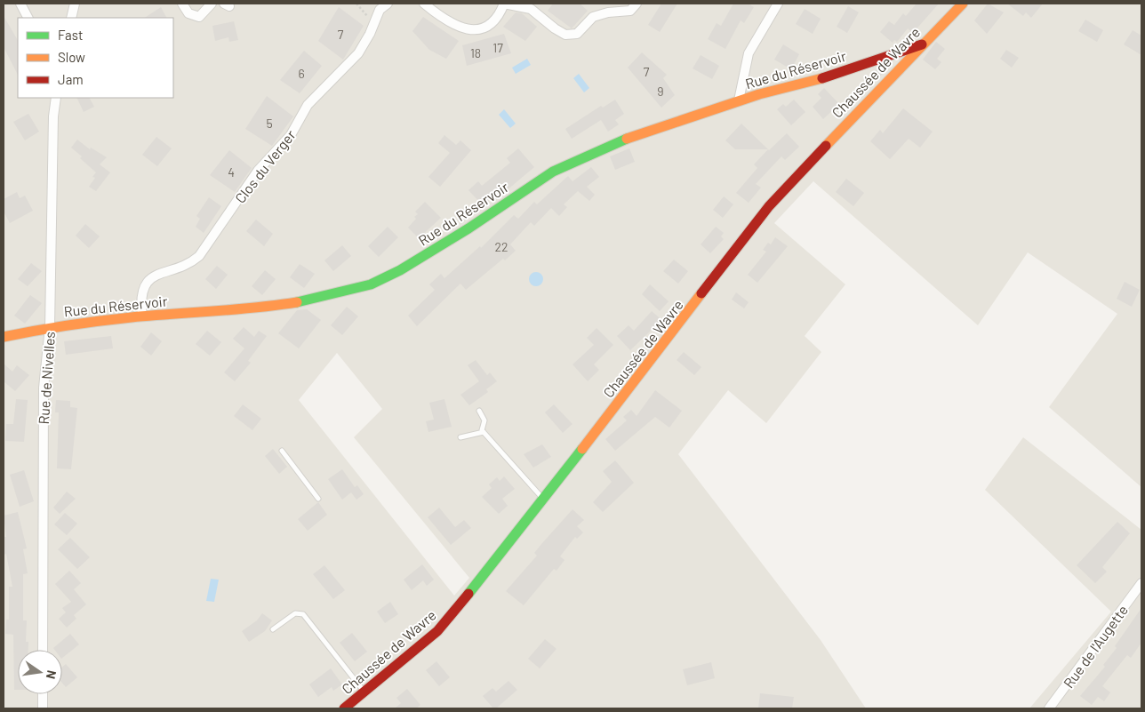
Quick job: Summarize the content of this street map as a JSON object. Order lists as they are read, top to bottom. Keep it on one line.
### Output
{"streets":{"street":["Rue du Réservoir","Chaussée de Wavre","Clos du Verger","Rue de Nivelles","Rue de l'Augette"]},"crossings":[["Rue du Réservoir","Chaussée de Wavre"],["Rue du Réservoir","Clos du Verger"],["Rue du Réservoir","Rue de Nivelles"]],"house_numbers":["7","17","18","7","6","9","5","4","22"],"legend":["Fast","Slow","Jam"],"north":"right"}
